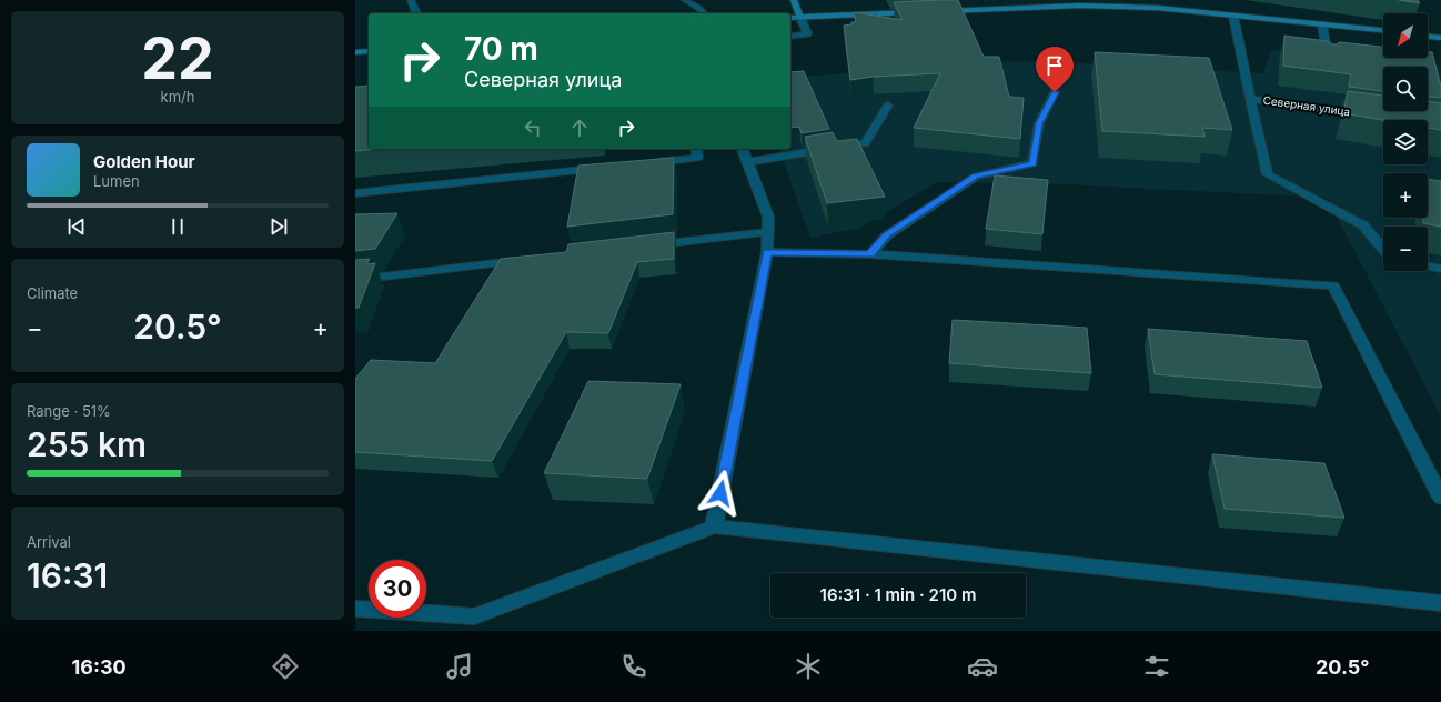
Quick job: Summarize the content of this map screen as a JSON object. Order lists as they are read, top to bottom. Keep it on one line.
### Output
{"streets":{"street":["Северная улица"]},"north":"bottom left","page":{"tile":[["22","km/h"],"Climate",["Range · 51%","255 km"],["Arrival","16:31"]],"map_buttons":["+","−"],"turn":["70 m","Северная улица"],"song":["Golden Hour","Lumen"],"heat":["−","20.5°","+"],"limit":"30","trip":"16:31 · 1 min · 210 m","tabs":["16:30","20.5°"]}}
